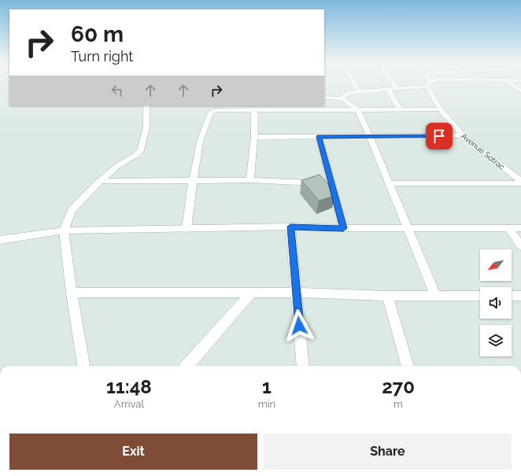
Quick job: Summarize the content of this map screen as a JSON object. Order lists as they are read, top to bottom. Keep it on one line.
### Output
{"streets":{"street":["Avenue Sotrac"]},"north":"bottom left","page":{"turn":["60 m","Turn right"],"eta":["11:48","Arrival","1","min","270","m"],"buttons":["Exit","Share"]}}
